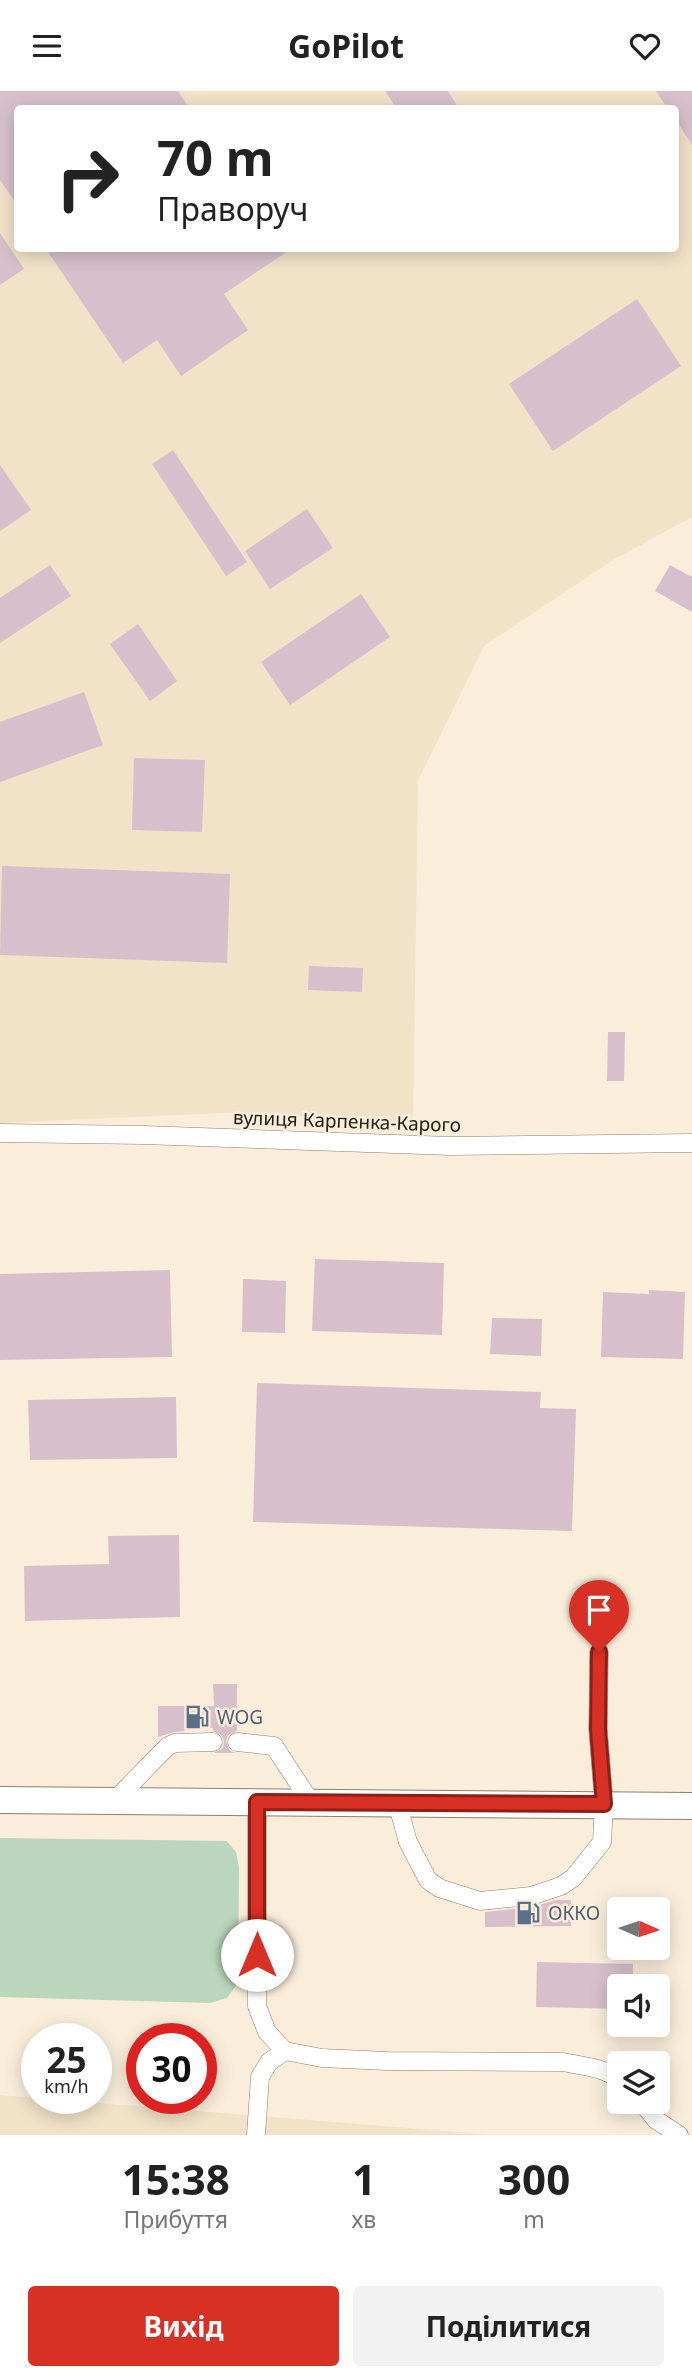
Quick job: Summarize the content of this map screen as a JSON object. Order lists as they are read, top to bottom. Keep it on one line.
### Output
{"streets":{"street":["вулиця Карпенка-Карого"]},"places":{"fuel station":["WOG","ОККО"]},"north":"right","page":{"header":"GoPilot","turn":["70 m","Праворуч"],"speed":"25 km/h","limit":"30","eta":["15:38","Прибуття","1","хв","300","m"],"buttons":["Вихід","Поділитися"]}}
